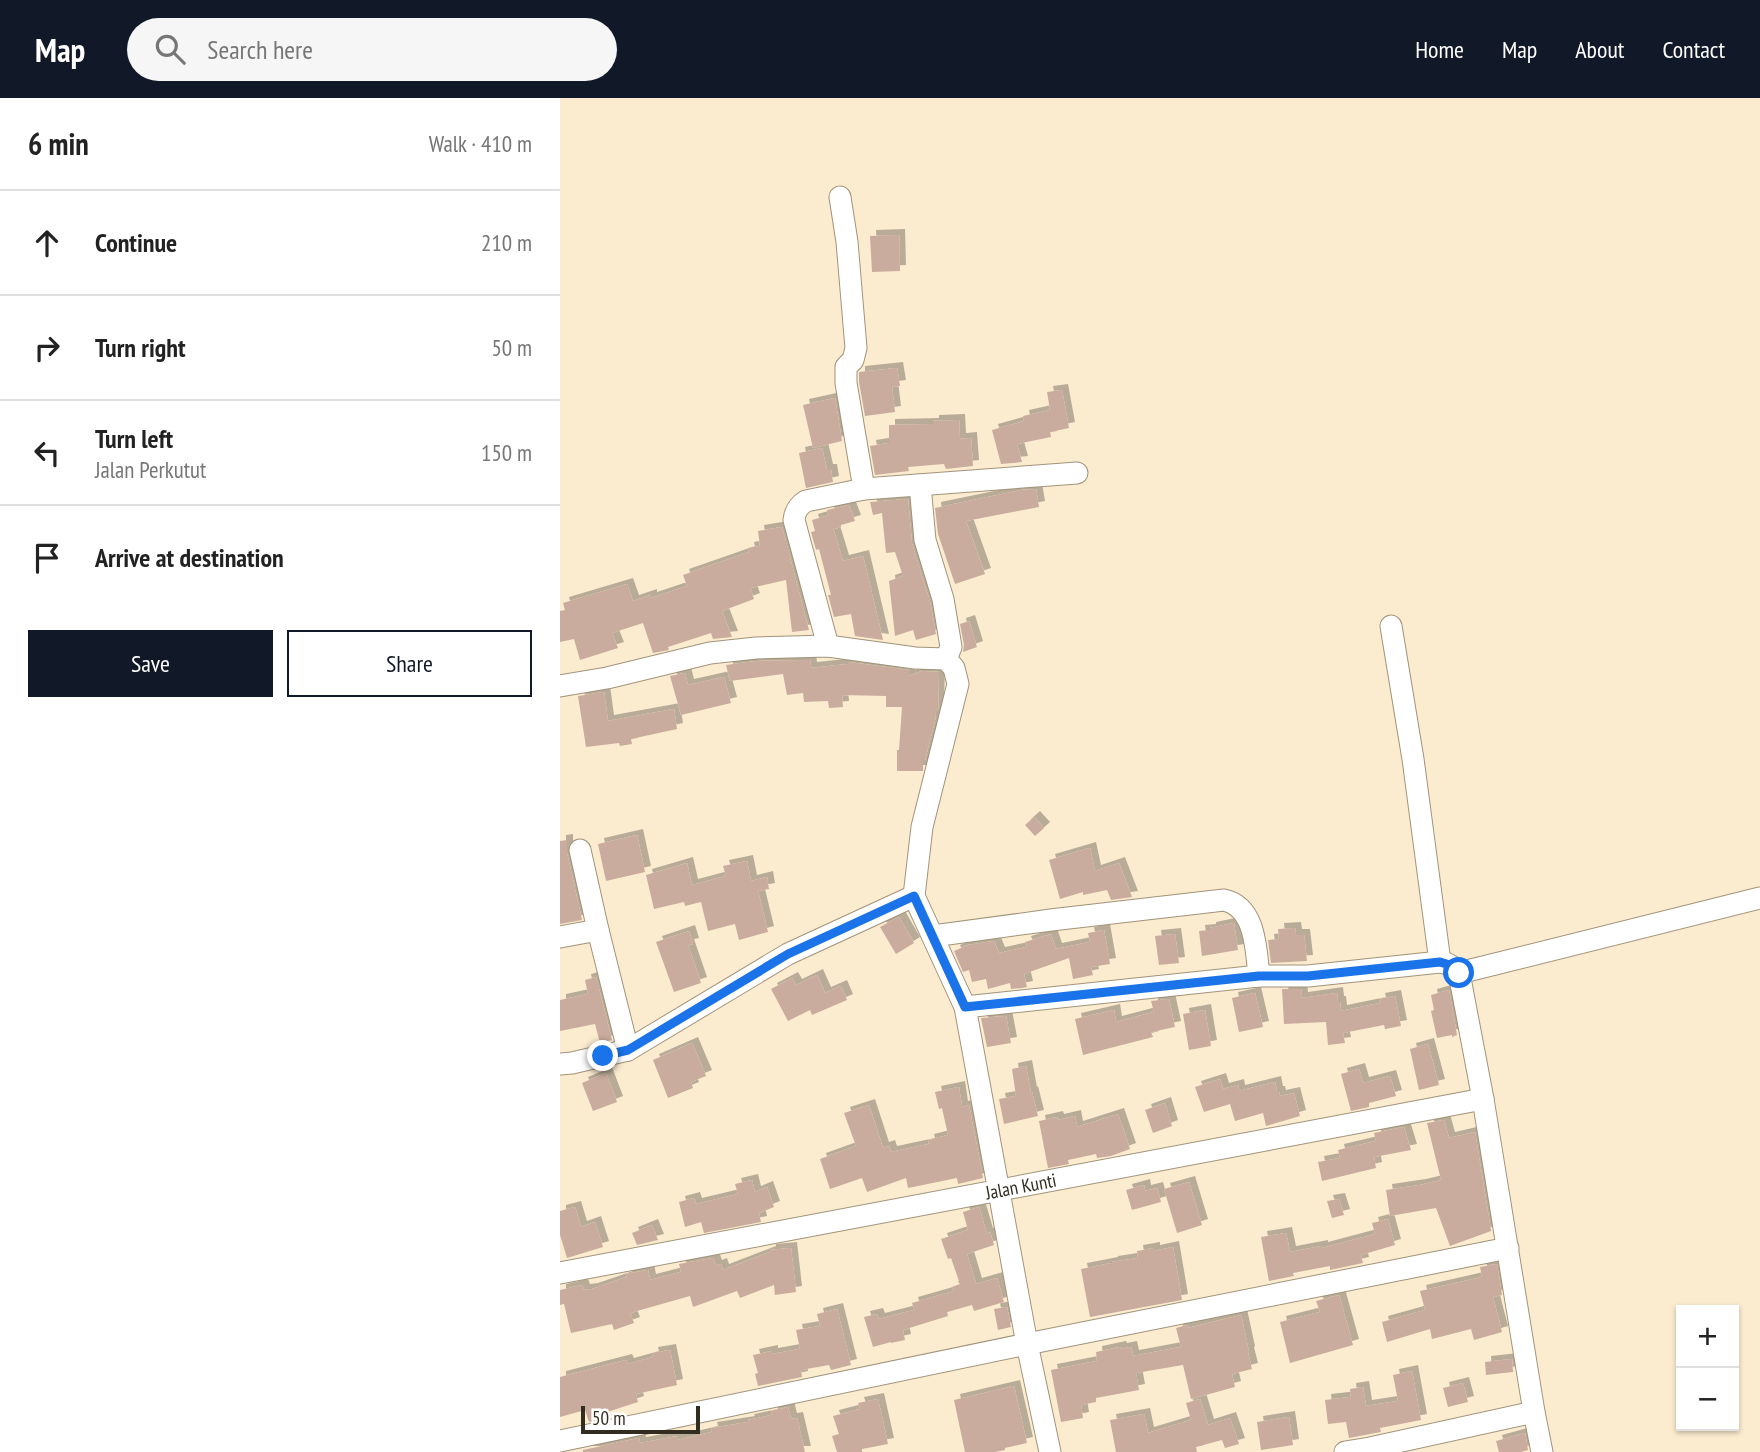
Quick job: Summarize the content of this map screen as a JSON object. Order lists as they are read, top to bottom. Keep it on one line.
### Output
{"streets":{"street":["Jalan Kunti"]},"scale_bar":"50 m","page":{"header":"Map","search":"Search here","nav":["Home","Map","About","Contact"],"heading":["6 min","Walk · 410 m"],"list":[["Continue","210 m"],["Turn right","50 m"],["Turn left","Jalan Perkutut","150 m"],"Arrive at destination"],"buttons":["Save","Share"],"map_buttons":["+","−"],"scale":"50 m"}}
